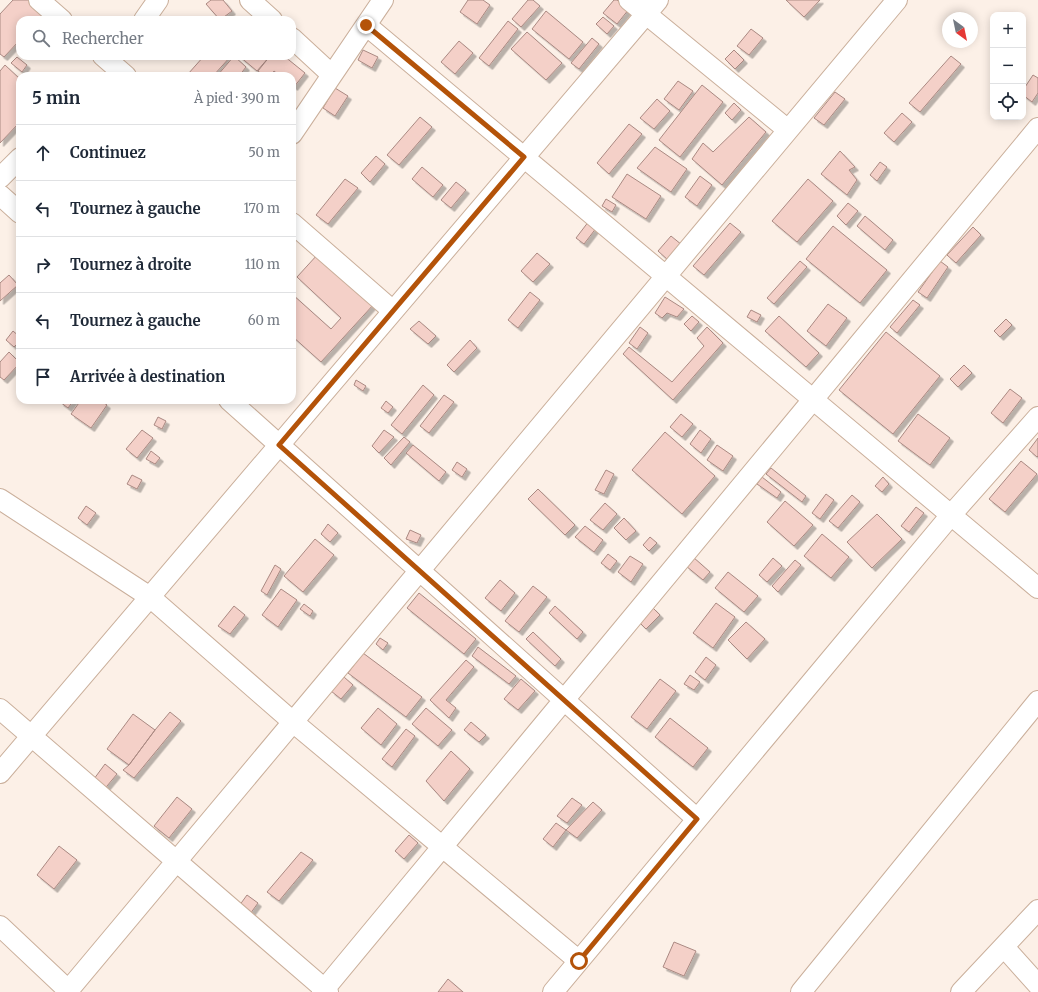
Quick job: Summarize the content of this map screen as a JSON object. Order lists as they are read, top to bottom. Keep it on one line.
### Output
{"north":"bottom right","page":{"map_buttons":["+","−"],"search":"Rechercher","heading":["5 min","À pied · 390 m"],"list":[["Continuez","50 m"],["Tournez à gauche","170 m"],["Tournez à droite","110 m"],["Tournez à gauche","60 m"],"Arrivée à destination"]}}
